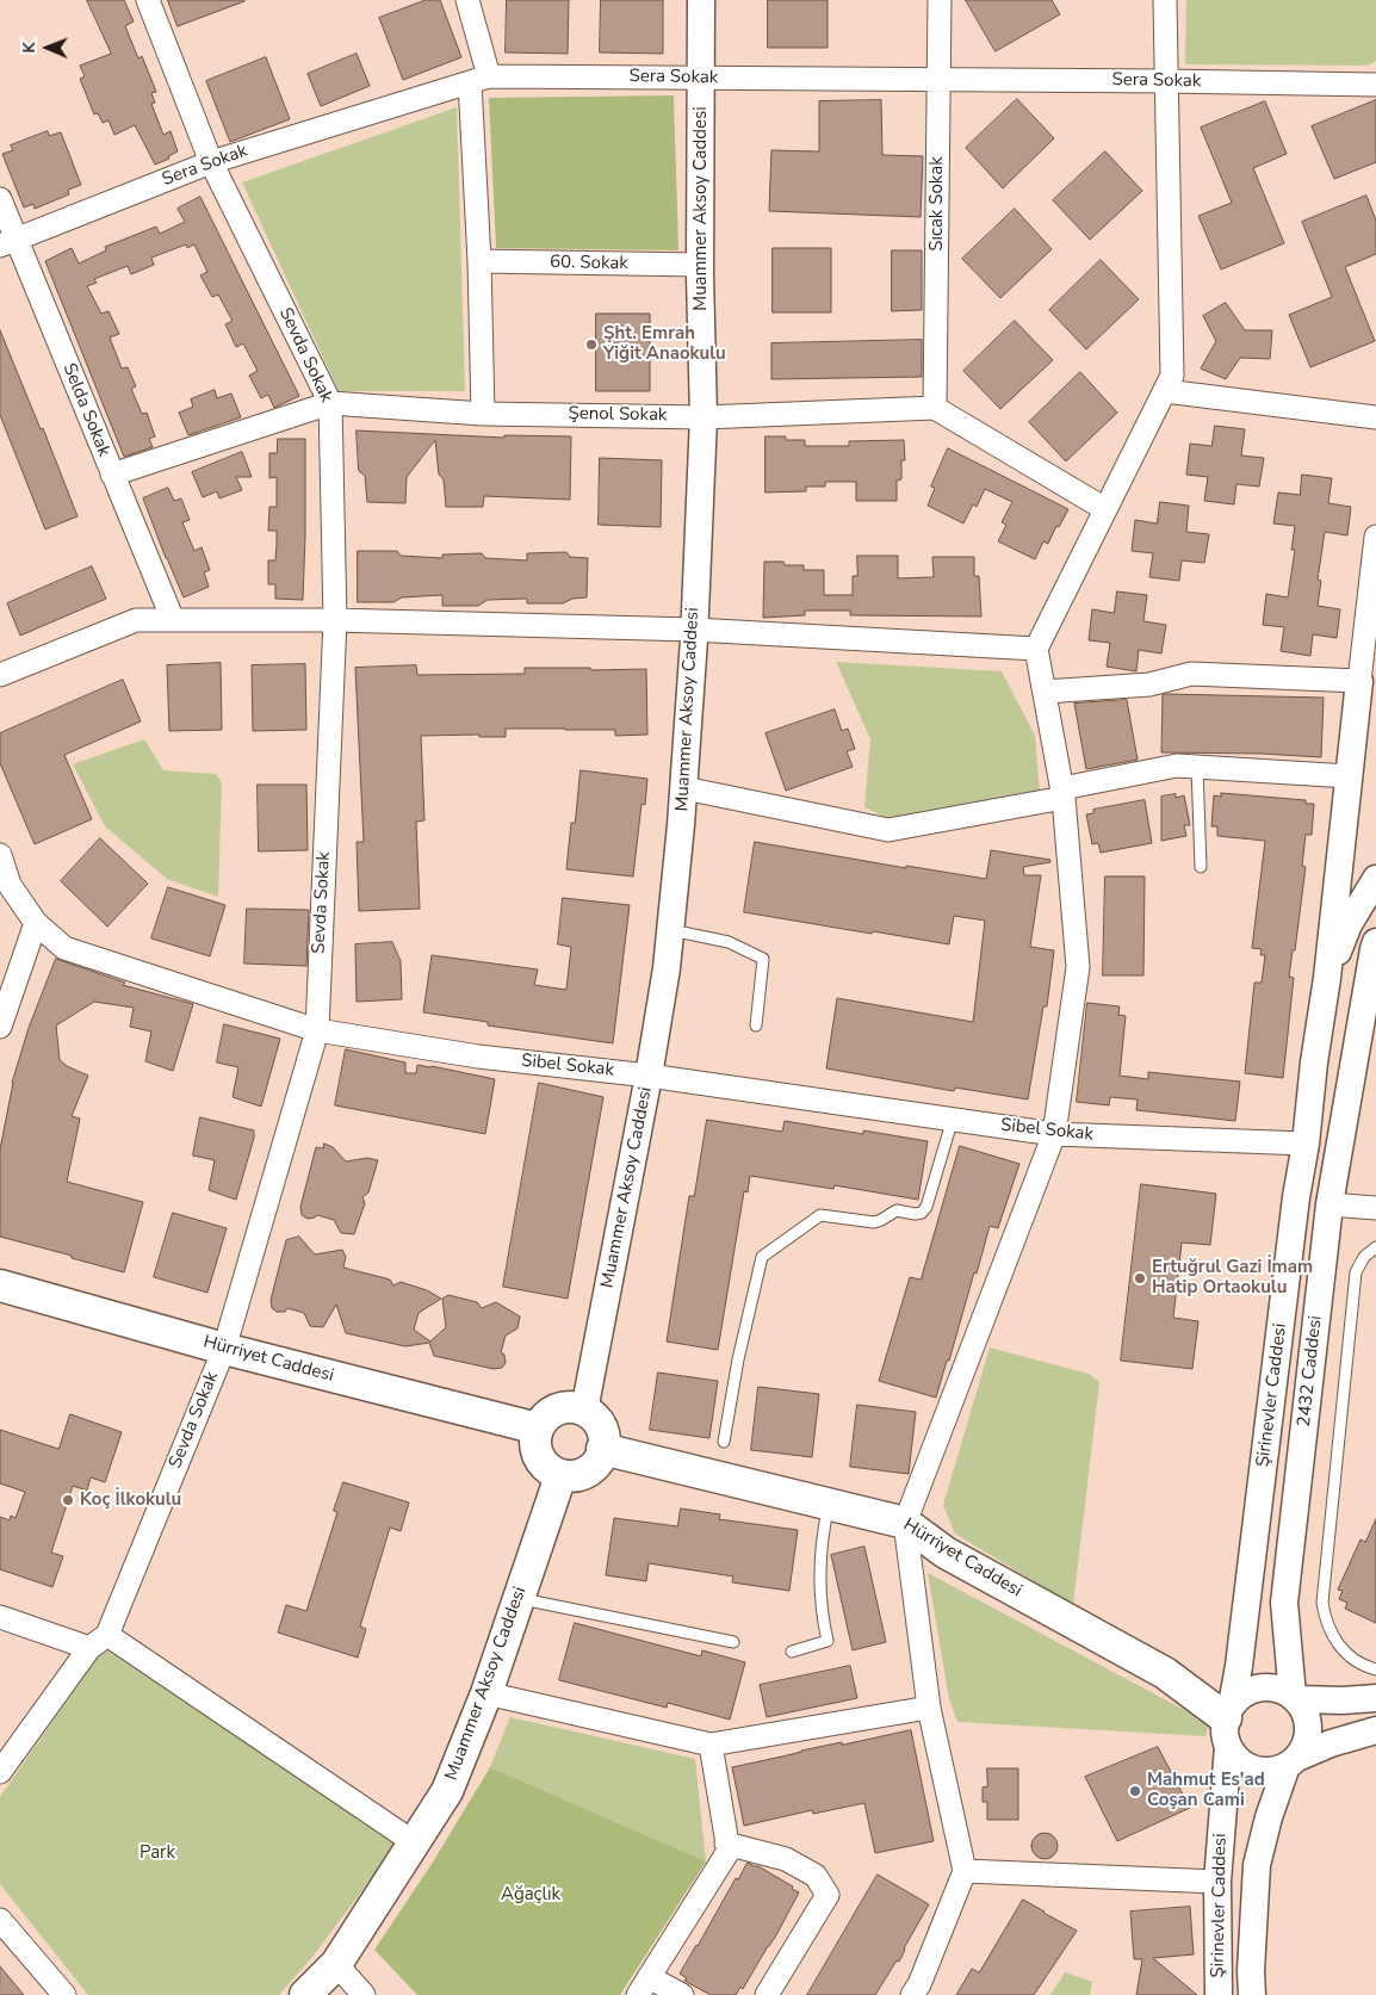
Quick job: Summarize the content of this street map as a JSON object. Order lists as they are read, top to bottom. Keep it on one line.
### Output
{"streets":{"main road":["Muammer Aksoy Caddesi","Hürriyet Caddesi"],"street":["Sera Sokak","Sıcak Sokak","60. Sokak","Sevda Sokak","Selda Sokak","Şenol Sokak","Sibel Sokak","2432 Caddesi","Şirinevler Caddesi"]},"crossings":[["Sera Sokak","Sıcak Sokak"],["Sera Sokak","Muammer Aksoy Caddesi"],["Sera Sokak","Sevda Sokak"],["Sera Sokak","Selda Sokak"],["Sıcak Sokak","Şenol Sokak"],["Muammer Aksoy Caddesi","60. Sokak"],["Muammer Aksoy Caddesi","Şenol Sokak"],["Muammer Aksoy Caddesi","Sibel Sokak"],["Muammer Aksoy Caddesi","Hürriyet Caddesi"],["Sevda Sokak","Şenol Sokak"],["Sevda Sokak","Sibel Sokak"],["Sevda Sokak","Hürriyet Caddesi"],["Selda Sokak","Şenol Sokak"],["Sibel Sokak","Şirinevler Caddesi"],["Hürriyet Caddesi","2432 Caddesi"],["Hürriyet Caddesi","Şirinevler Caddesi"],["2432 Caddesi","Şirinevler Caddesi"]],"parks":["Park","Ağaçlık"],"places":["Şht. Emrah Yiğit Anaokulu","Ertuğrul Gazi İmam Hatip Ortaokulu","Koç İlkokulu","Mahmut Es'ad Coşan Cami"],"north":"left"}
